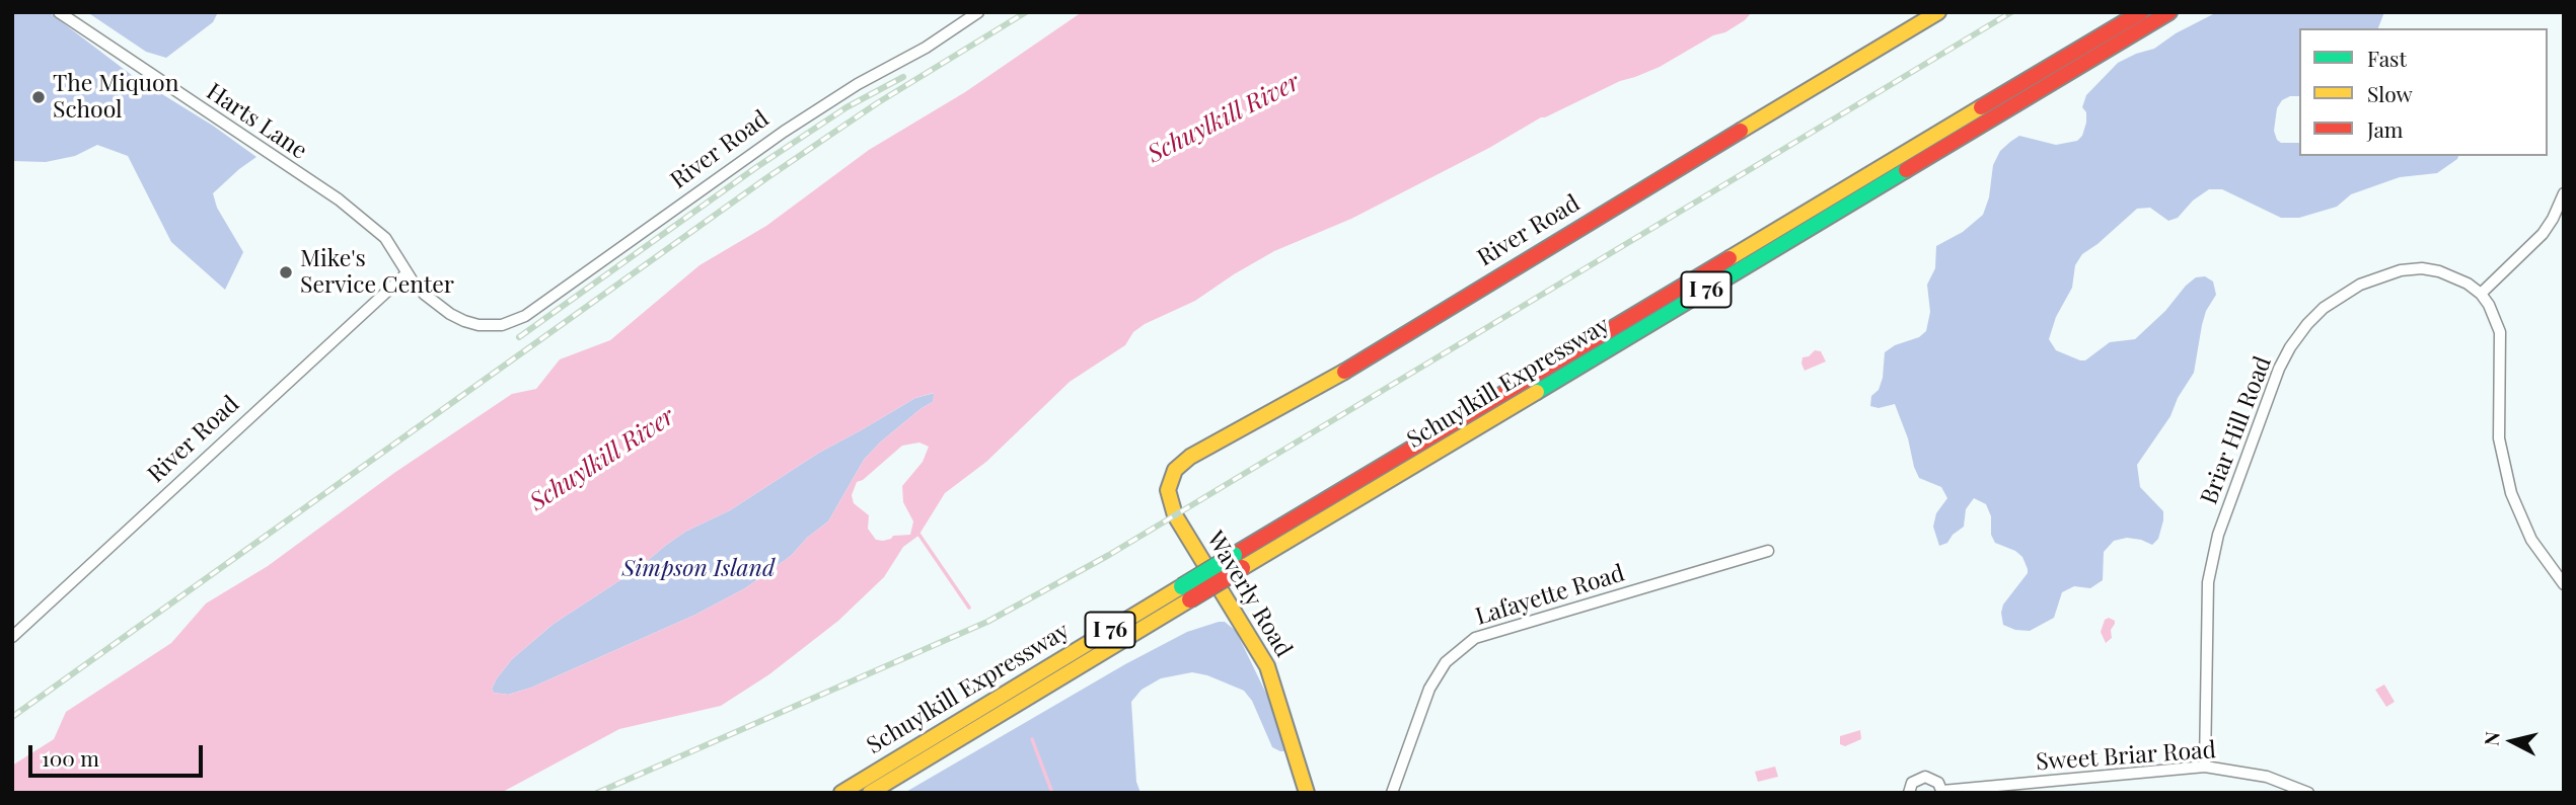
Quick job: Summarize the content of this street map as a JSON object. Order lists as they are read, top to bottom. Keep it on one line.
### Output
{"streets":{"main road":["River Road","I 76","Schuylkill Expressway","Waverly Road"],"street":["Harts Lane","Briar Hill Road","Lafayette Road","Sweet Briar Road"]},"crossings":[["Harts Lane","River Road"],["River Road","Waverly Road"],["Briar Hill Road","Sweet Briar Road"]],"water":["Schuylkill River"],"parks":["Simpson Island"],"places":["The Miquon School","Mike's Service Center"],"legend":["Fast","Slow","Jam"],"scale_bar":"100 m","north":"left"}
